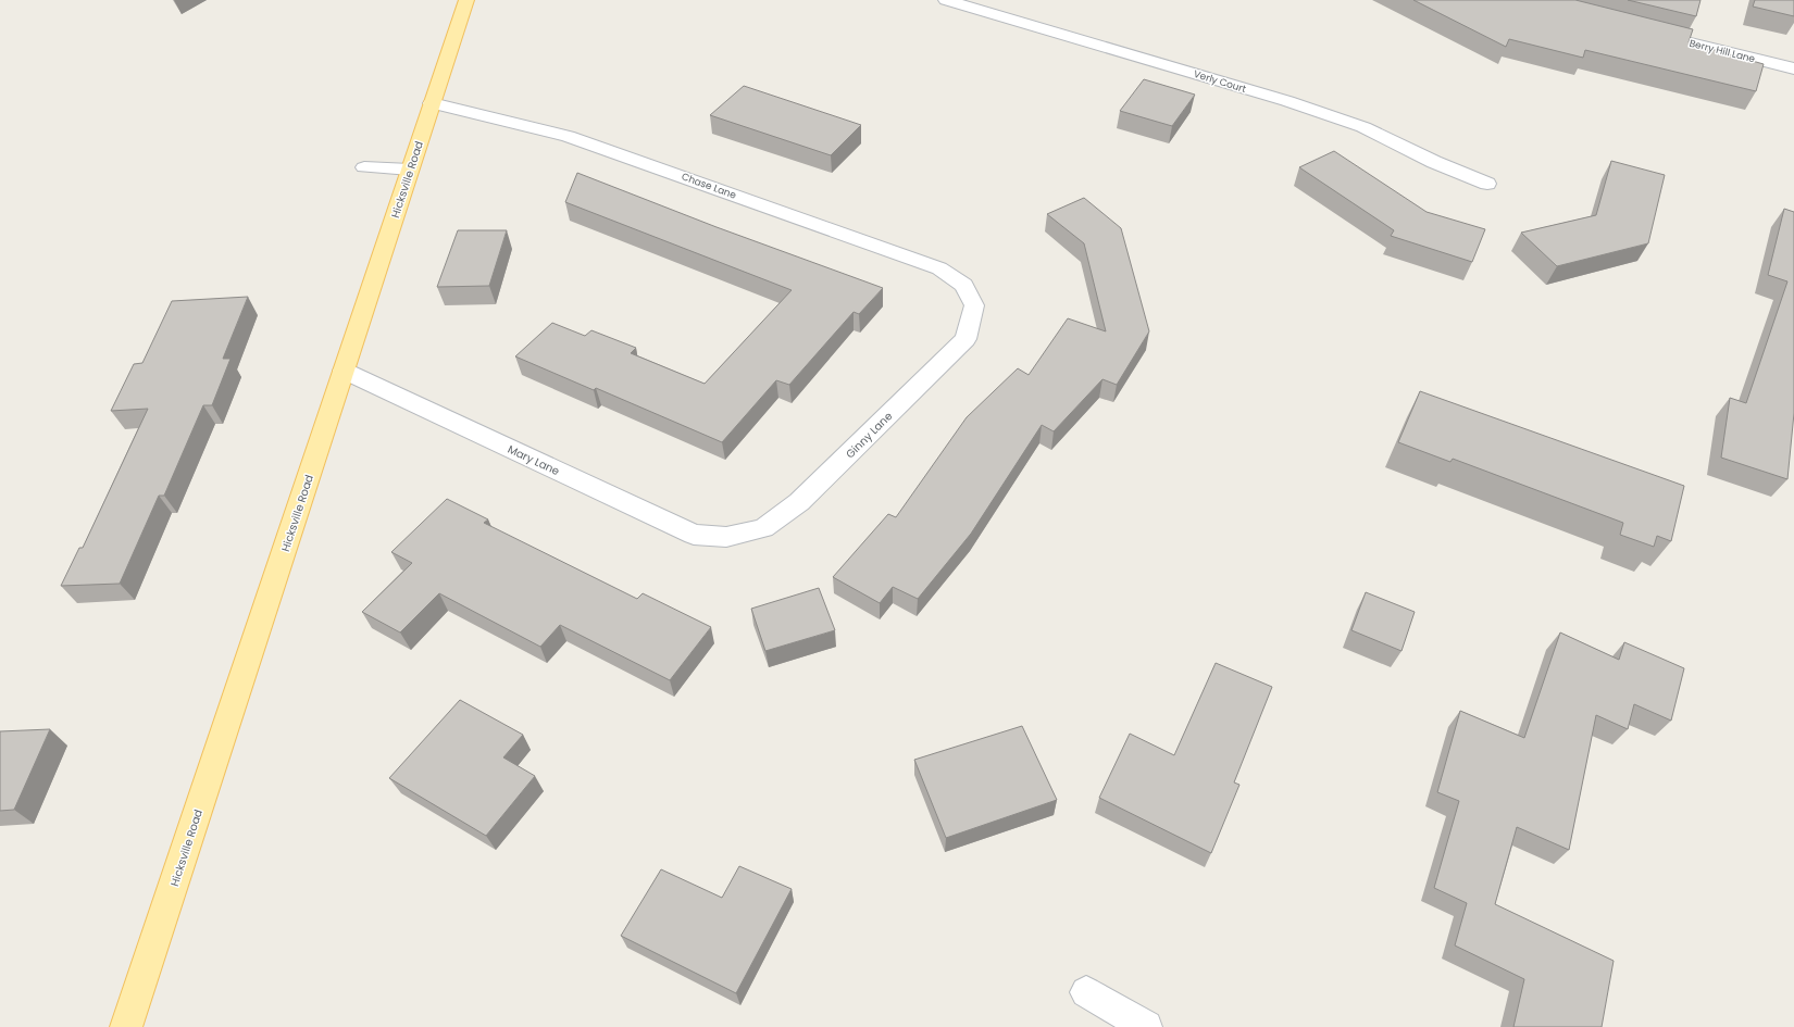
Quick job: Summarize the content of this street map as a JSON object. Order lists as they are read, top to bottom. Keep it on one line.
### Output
{"streets":{"main road":["Hicksville Road"],"street":["Berry Hill Lane","Verly Court","Chase Lane","Ginny Lane","Mary Lane"]},"crossings":[["Hicksville Road","Chase Lane"],["Hicksville Road","Mary Lane"],["Chase Lane","Ginny Lane"],["Ginny Lane","Mary Lane"]]}
